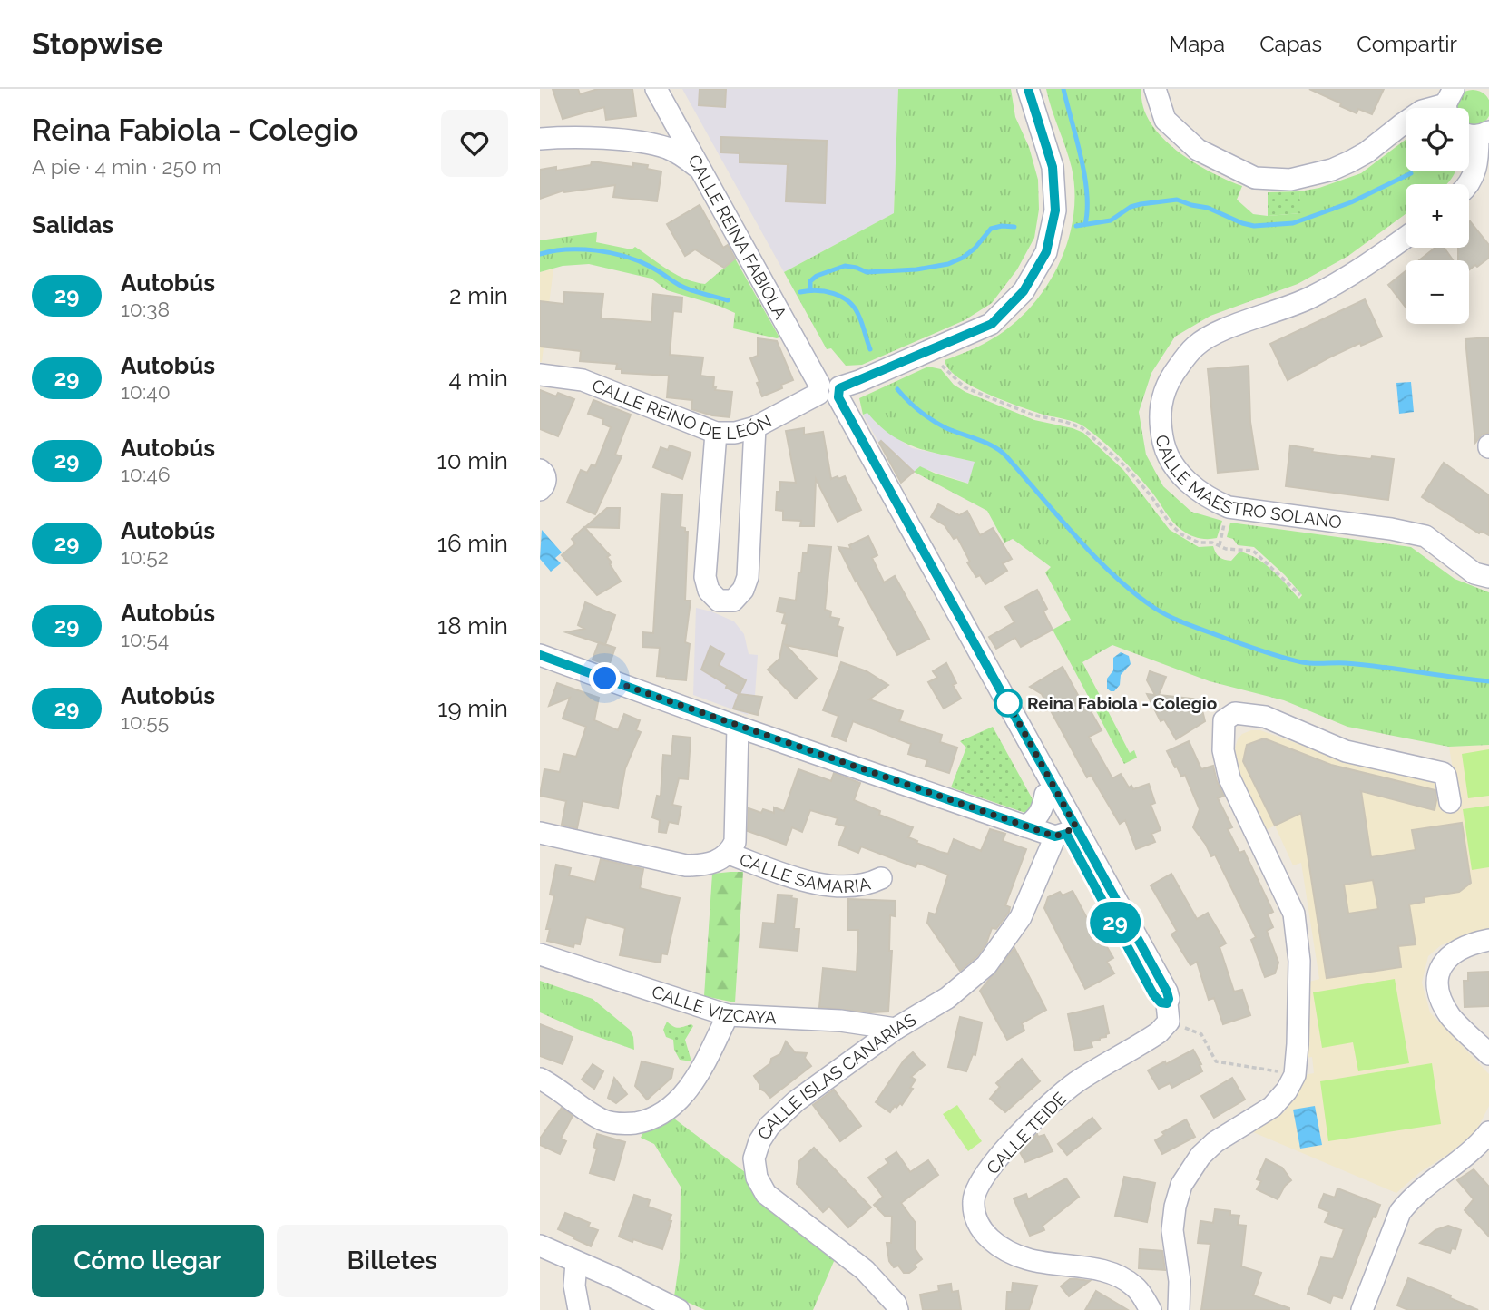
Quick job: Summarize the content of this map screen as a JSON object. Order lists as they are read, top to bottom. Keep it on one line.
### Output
{"streets":{"street":["CALLE REINA FABIOLA","CALLE REINO DE LEÓN","CALLE MAESTRO SOLANO","CALLE SAMARIA","CALLE VIZCAYA","CALLE ISLAS CANARIAS","CALLE TEIDE"]},"crossings":[["CALLE REINA FABIOLA","CALLE REINO DE LEÓN"],["CALLE REINA FABIOLA","CALLE ISLAS CANARIAS"],["CALLE REINA FABIOLA","CALLE TEIDE"],["CALLE VIZCAYA","CALLE ISLAS CANARIAS"]],"places":["Reina Fabiola - Colegio"],"lines":["bus line 29"],"page":{"header":"Stopwise","nav":["Mapa","Capas","Compartir"],"heading":[["Reina Fabiola - Colegio","A pie · 4 min · 250 m"],"Salidas"],"on_map":"29","map_buttons":["+","−"],"list":[{"mark":"29","name":"Autobús","note":"10:38","value":"2 min"},{"mark":"29","name":"Autobús","note":"10:40","value":"4 min"},{"mark":"29","name":"Autobús","note":"10:46","value":"10 min"},{"mark":"29","name":"Autobús","note":"10:52","value":"16 min"},{"mark":"29","name":"Autobús","note":"10:54","value":"18 min"},{"mark":"29","name":"Autobús","note":"10:55","value":"19 min"}],"buttons":["Cómo llegar","Billetes"]}}
